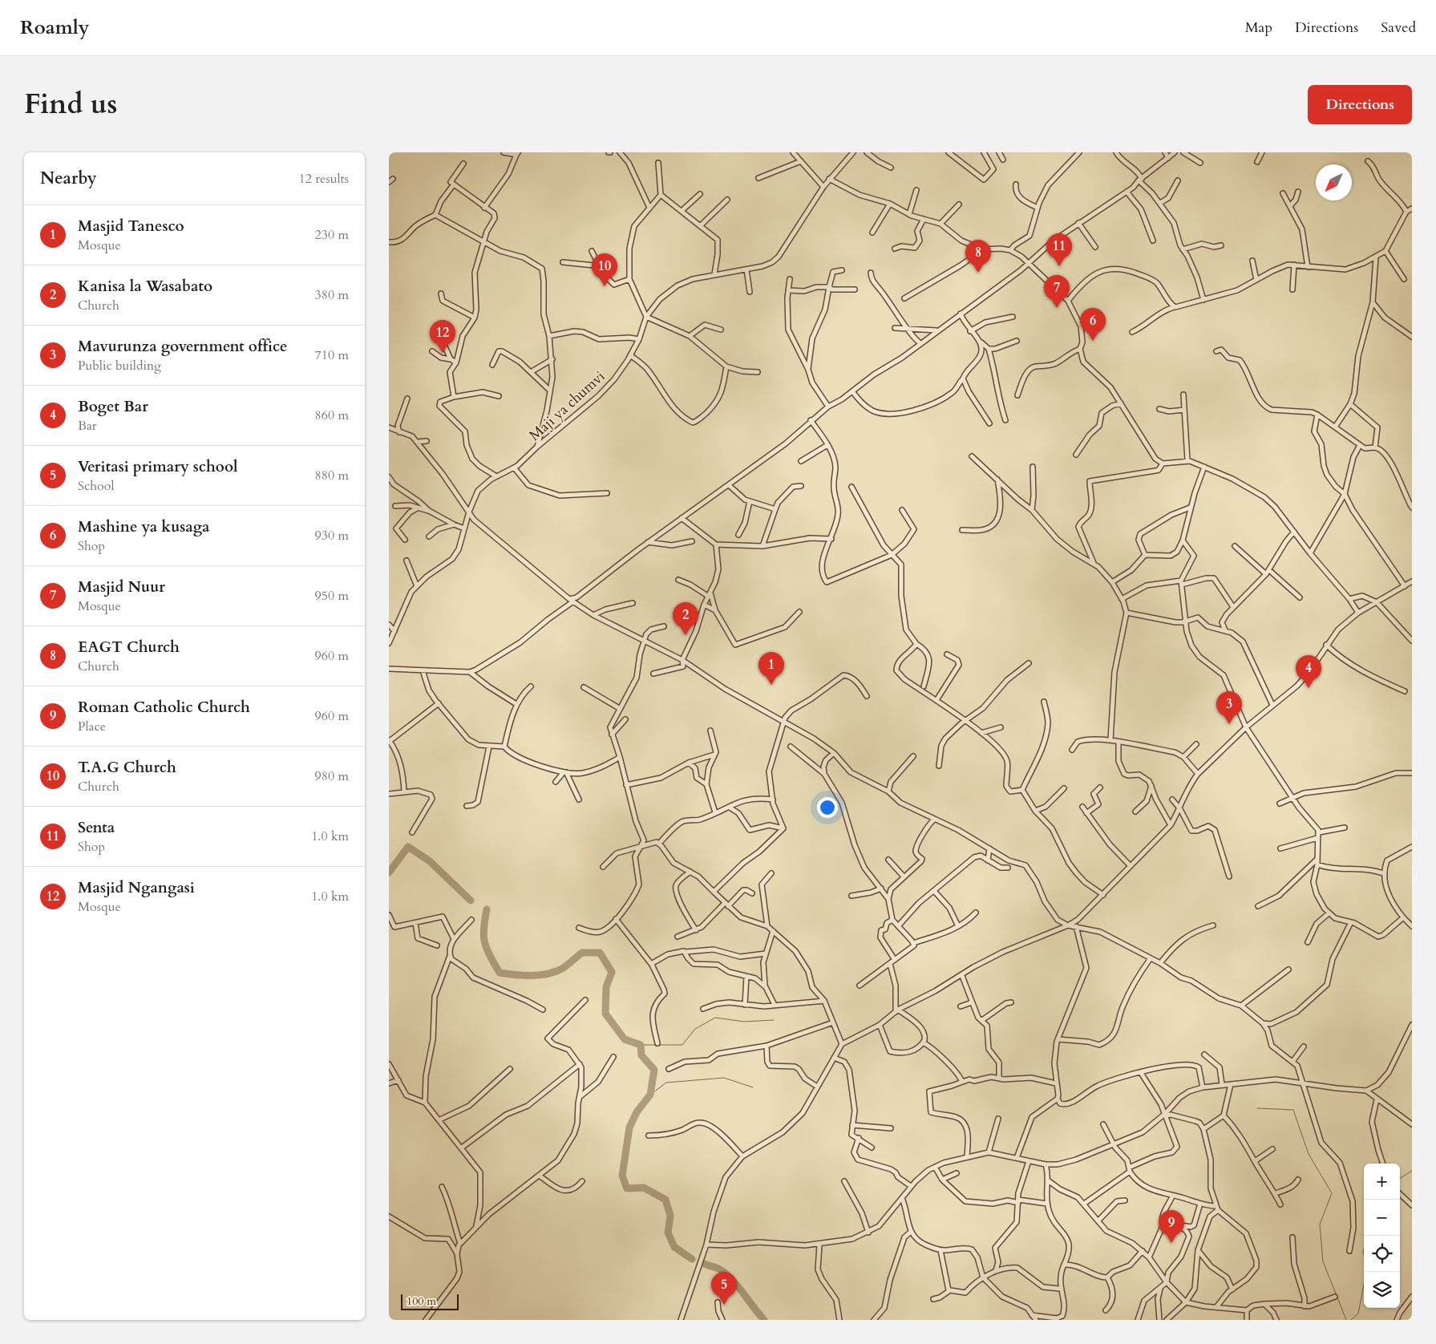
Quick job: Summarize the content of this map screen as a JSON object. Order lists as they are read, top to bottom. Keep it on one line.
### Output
{"streets":{"street":["Maji ya chumvi"]},"scale_bar":"100 m","north":"bottom left","page":{"header":"Roamly","nav":["Map","Directions","Saved"],"title":"Find us","buttons":"Directions","heading":["Nearby","12 results"],"list":[{"mark":"1","name":"Masjid Tanesco","note":"Mosque","value":"230 m"},{"mark":"2","name":"Kanisa la Wasabato","note":"Church","value":"380 m"},{"mark":"3","name":"Mavurunza government office","note":"Public building","value":"710 m"},{"mark":"4","name":"Boget Bar","note":"Bar","value":"860 m"},{"mark":"5","name":"Veritasi primary school","note":"School","value":"880 m"},{"mark":"6","name":"Mashine ya kusaga","note":"Shop","value":"930 m"},{"mark":"7","name":"Masjid Nuur","note":"Mosque","value":"950 m"},{"mark":"8","name":"EAGT Church","note":"Church","value":"960 m"},{"mark":"9","name":"Roman Catholic Church","note":"Place","value":"960 m"},{"mark":"10","name":"T.A.G Church","note":"Church","value":"980 m"},{"mark":"11","name":"Senta","note":"Shop","value":"1.0 km"},{"mark":"12","name":"Masjid Ngangasi","note":"Mosque","value":"1.0 km"}],"pins":["11","8","10","7","6","12","2","1","4","3","9","5"],"map_buttons":["+","−"],"scale":"100 m"}}
